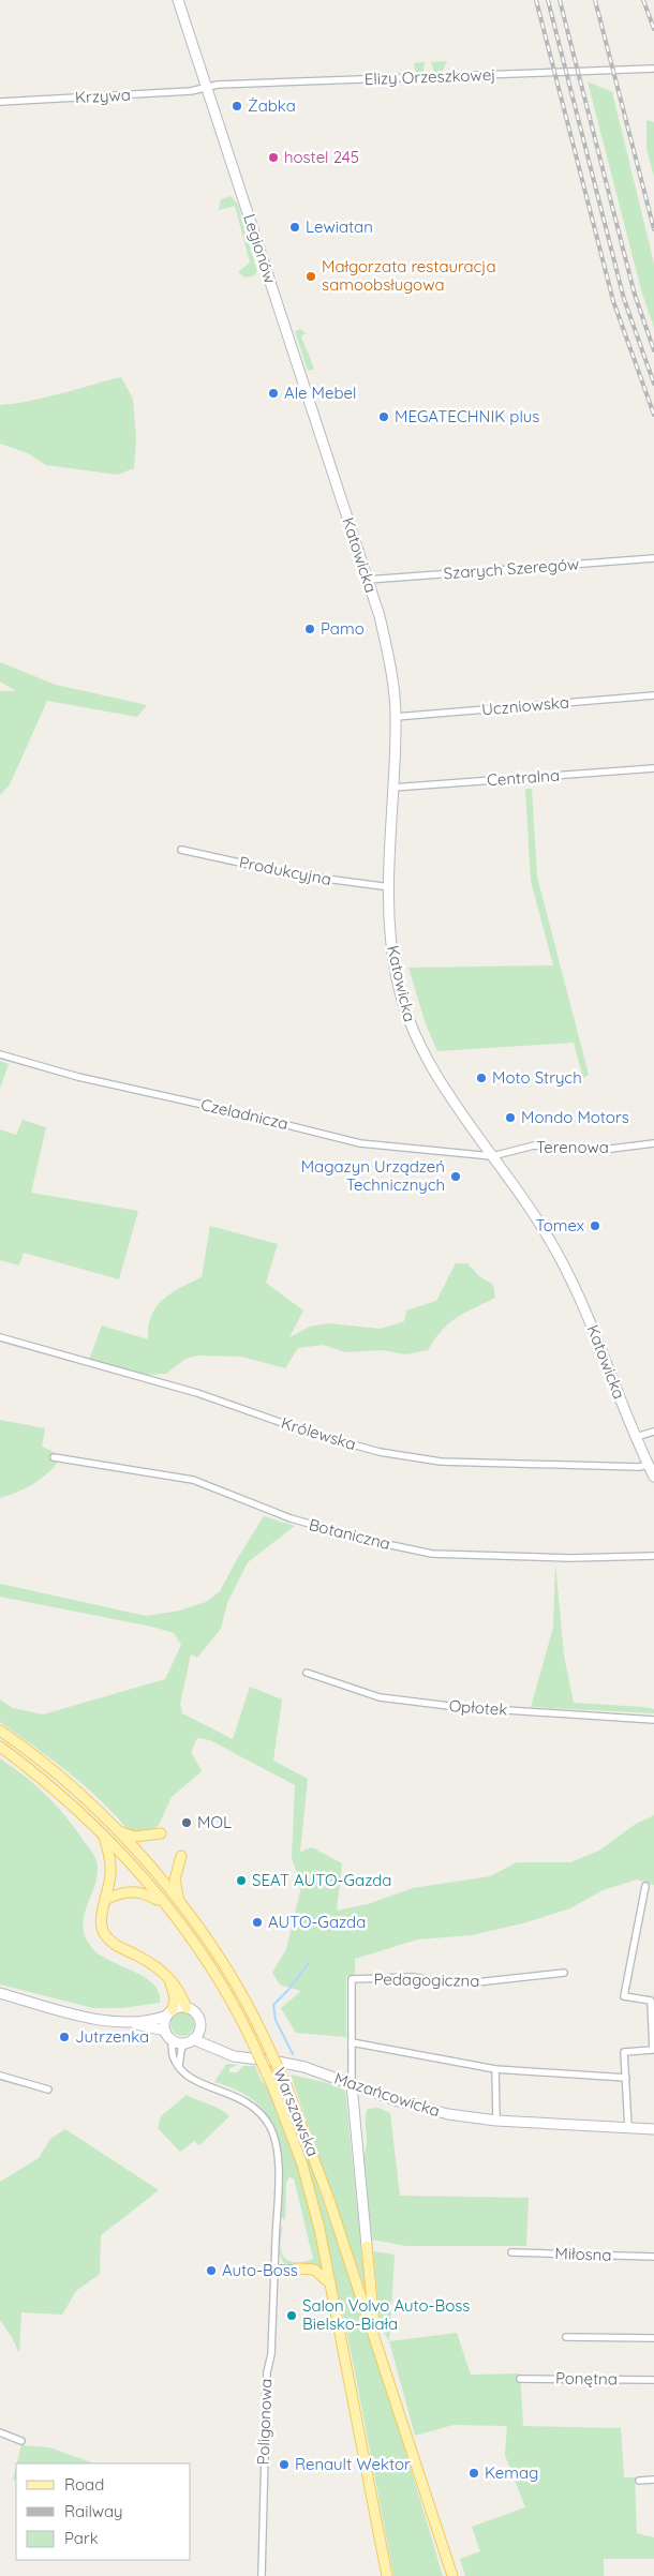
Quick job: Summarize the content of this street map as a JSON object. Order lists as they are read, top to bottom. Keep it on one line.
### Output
{"streets":{"main road":["Warszawska"],"street":["Elizy Orzeszkowej","Krzywa","Legionów","Katowicka","Szarych Szeregów","Uczniowska","Centralna","Produkcyjna","Czeladnicza","Terenowa","Królewska","Botaniczna","Opłotek","Pedagogiczna","Mazańcowicka","Miłosna","Ponętna","Poligonowa"]},"crossings":[["Elizy Orzeszkowej","Krzywa"],["Elizy Orzeszkowej","Legionów"],["Krzywa","Legionów"],["Legionów","Katowicka"],["Katowicka","Szarych Szeregów"],["Katowicka","Uczniowska"],["Katowicka","Centralna"],["Katowicka","Produkcyjna"],["Katowicka","Czeladnicza"],["Katowicka","Terenowa"],["Katowicka","Królewska"],["Czeladnicza","Terenowa"],["Pedagogiczna","Mazańcowicka"]],"places":["Żabka","hostel 245","Lewiatan","Małgorzata restauracja samoobsługowa","Ale Mebel","MEGATECHNIK plus","Pamo","Moto Strych","Mondo Motors","Magazyn Urządzeń Technicznych","Tomex","MOL","SEAT AUTO-Gazda","AUTO-Gazda","Jutrzenka","Auto-Boss","Salon Volvo Auto-Boss Bielsko-Biała","Renault Wektor","Kemag"],"legend":["Road","Railway","Park"]}
